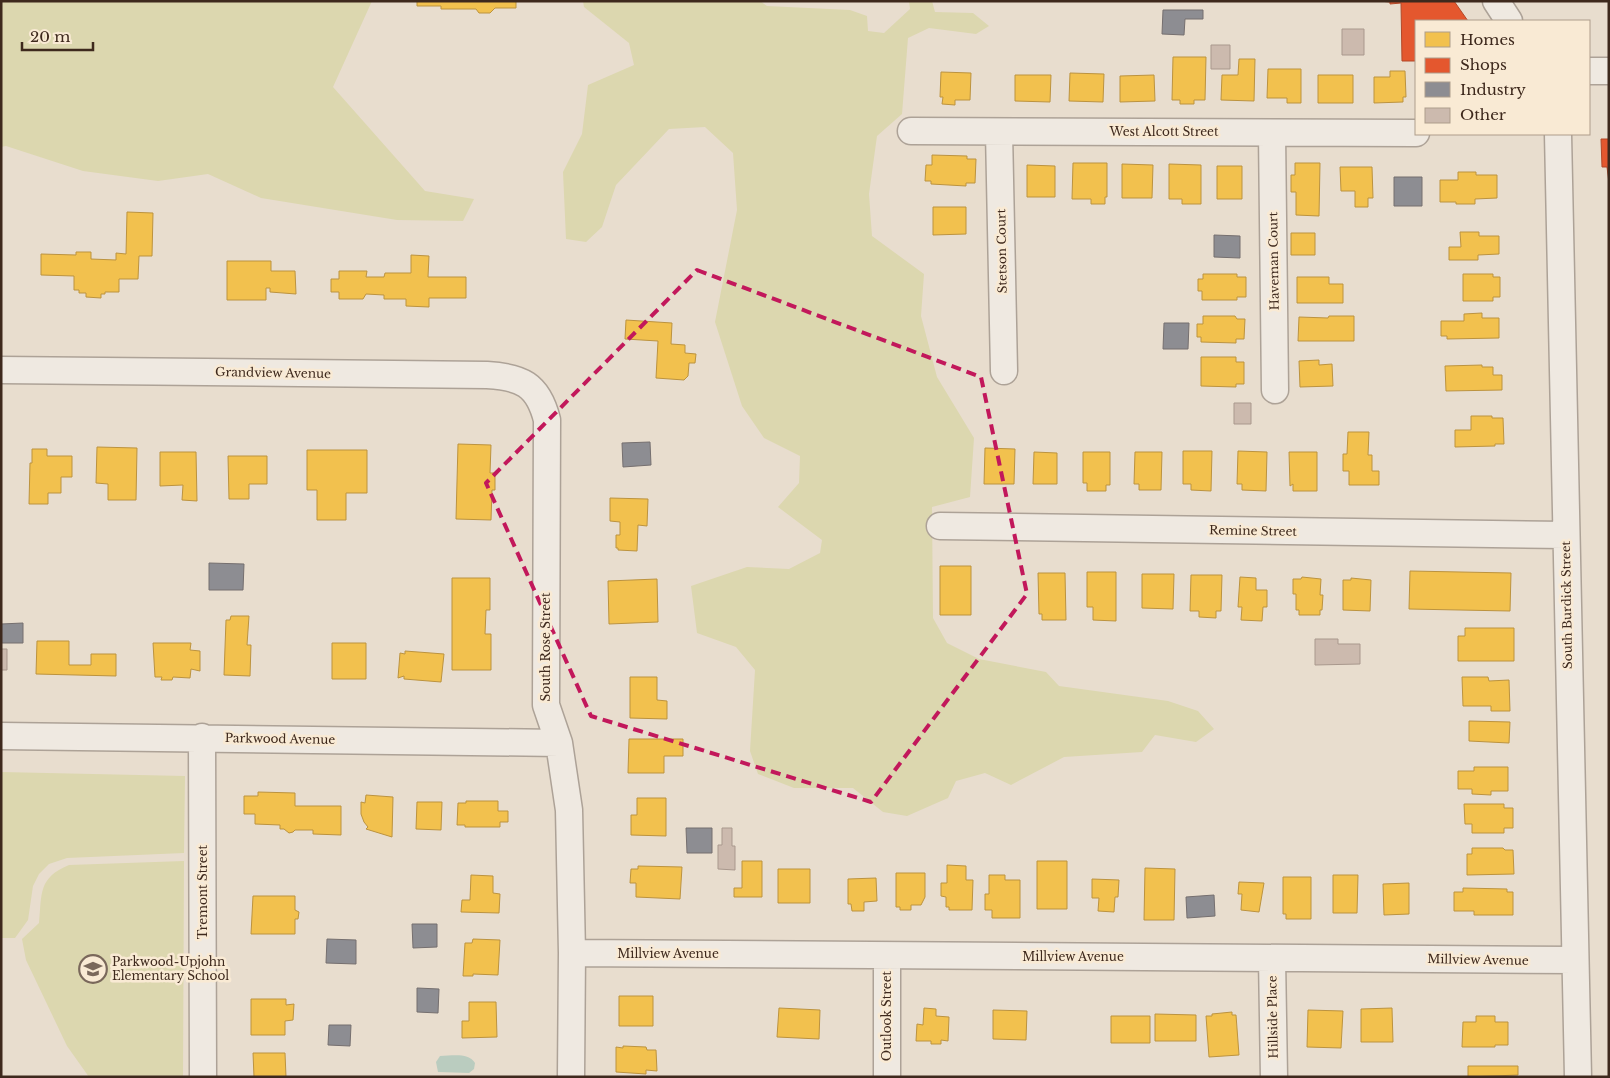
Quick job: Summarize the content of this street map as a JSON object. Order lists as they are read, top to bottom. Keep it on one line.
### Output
{"streets":{"street":["West Alcott Street","Stetson Court","Haveman Court","Grandview Avenue","Remine Street","South Burdick Street","South Rose Street","Parkwood Avenue","Tremont Street","Millview Avenue","Outlook Street","Hillside Place"]},"crossings":[["West Alcott Street","Stetson Court"],["West Alcott Street","Haveman Court"],["Grandview Avenue","South Rose Street"],["Remine Street","South Burdick Street"],["South Burdick Street","Millview Avenue"],["South Rose Street","Parkwood Avenue"],["South Rose Street","Millview Avenue"],["Parkwood Avenue","Tremont Street"],["Millview Avenue","Outlook Street"],["Millview Avenue","Hillside Place"]],"places":{"school or university":["Parkwood-Upjohn Elementary School"]},"legend":["Homes","Shops","Industry","Other"],"scale_bar":"20 m"}
